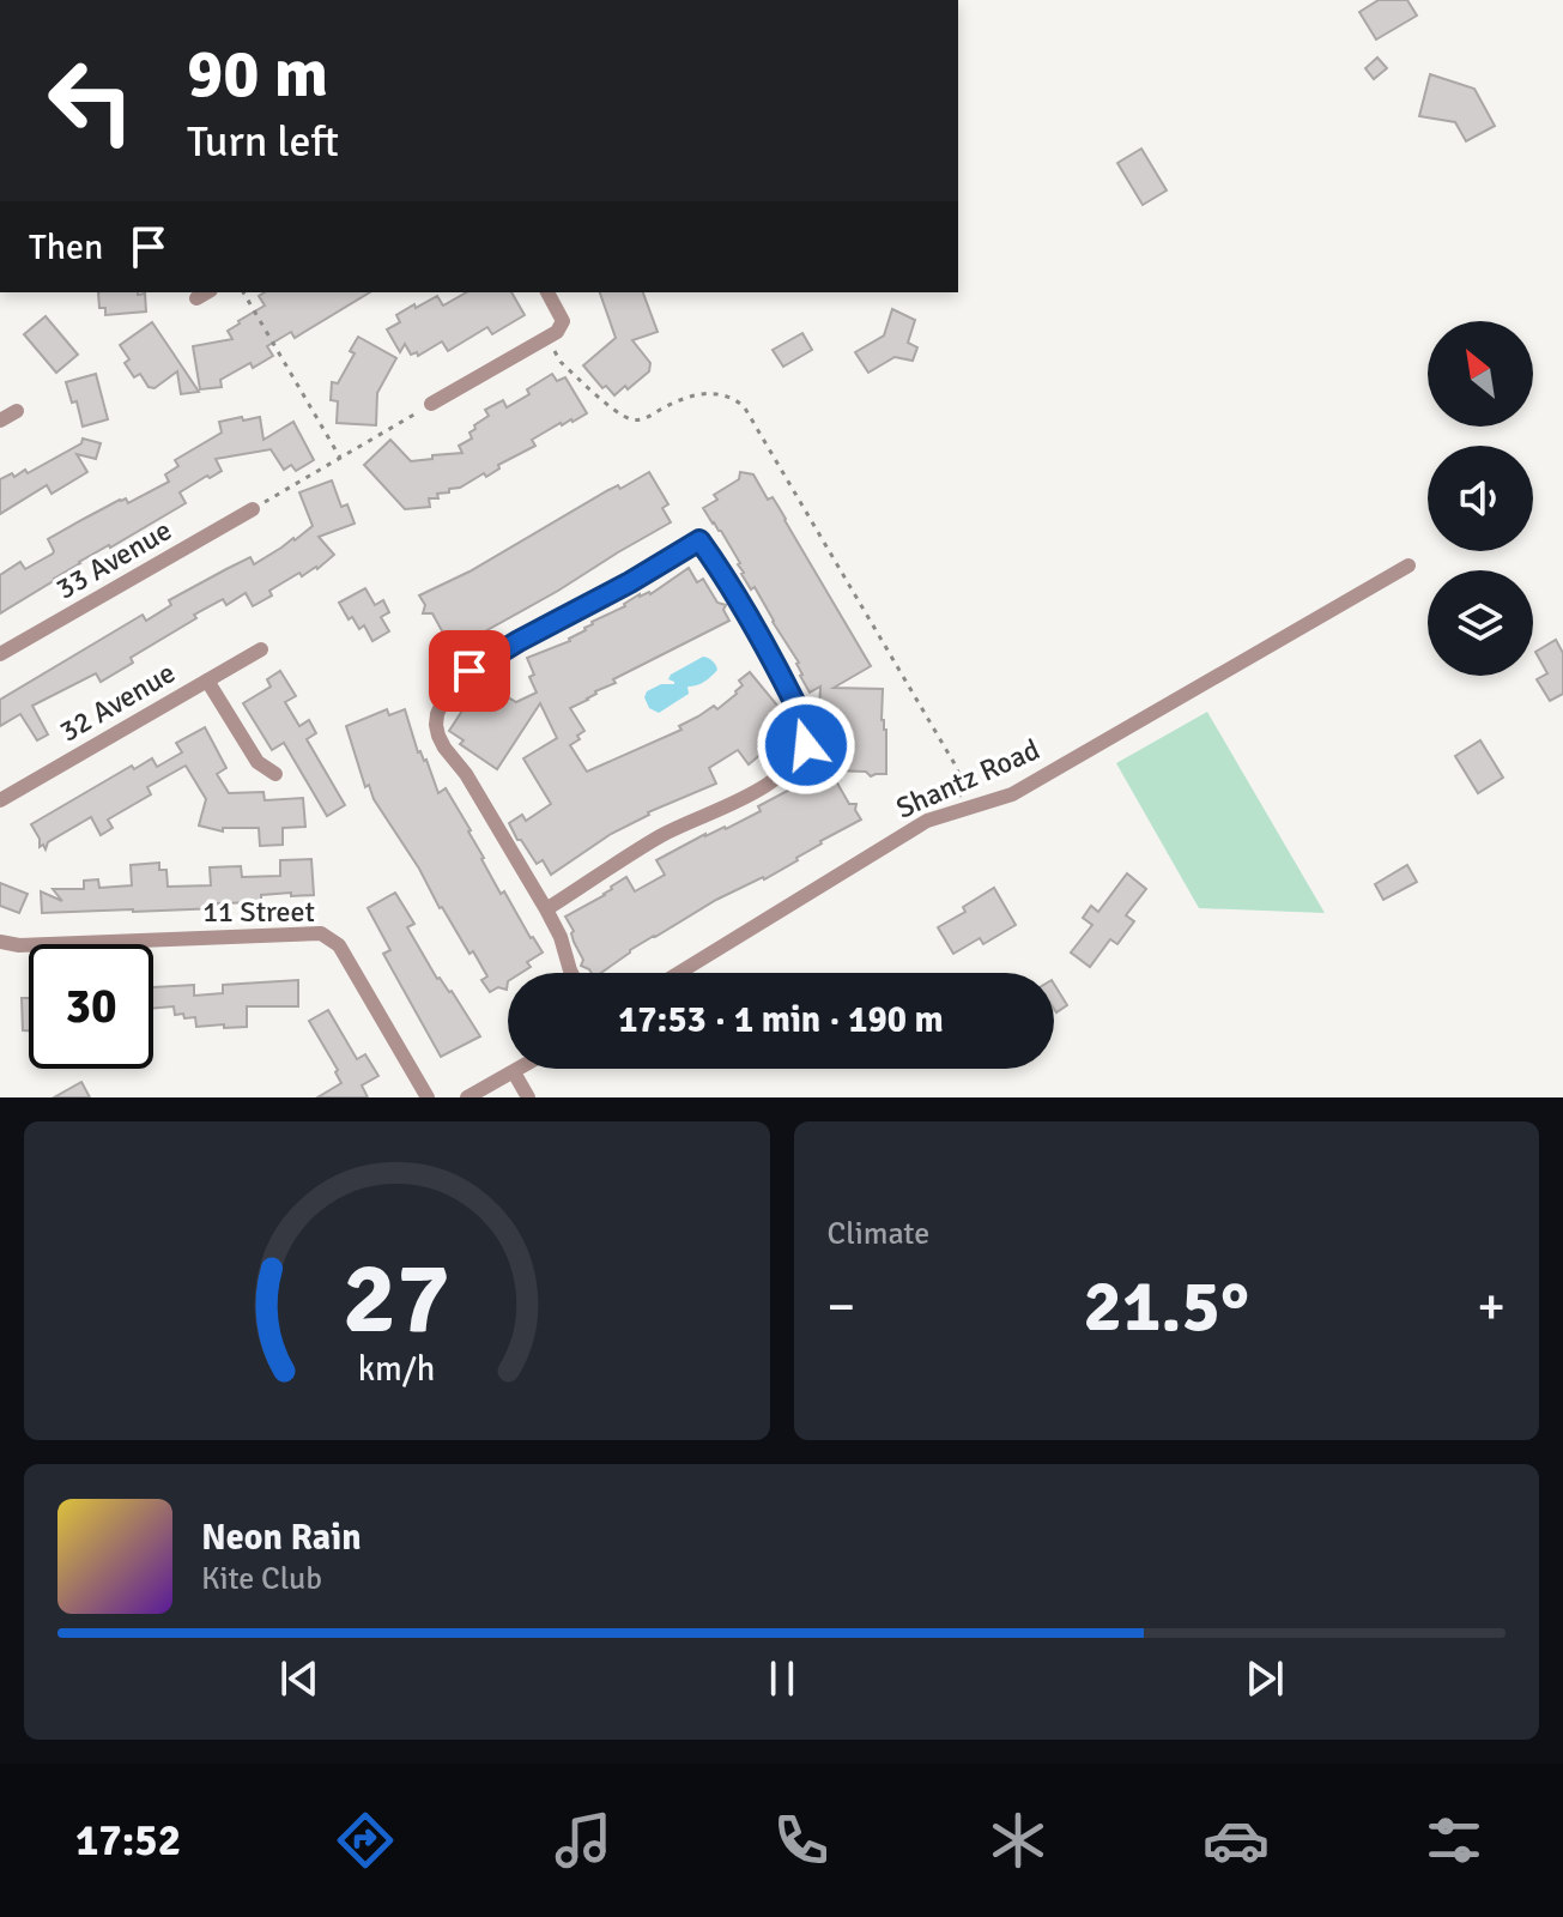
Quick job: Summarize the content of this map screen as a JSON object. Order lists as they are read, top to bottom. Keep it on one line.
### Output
{"streets":{"street":["33 Avenue","32 Avenue","Shantz Road","11 Street"]},"north":"top left","page":{"turn":["90 m","Turn left"],"then":"Then","limit":"30","trip":"17:53 · 1 min · 190 m","tile":"Climate","heat":["−","21.5°","+"],"song":["Neon Rain","Kite Club"],"tabs":"17:52","gauge":["27","km/h"]}}
